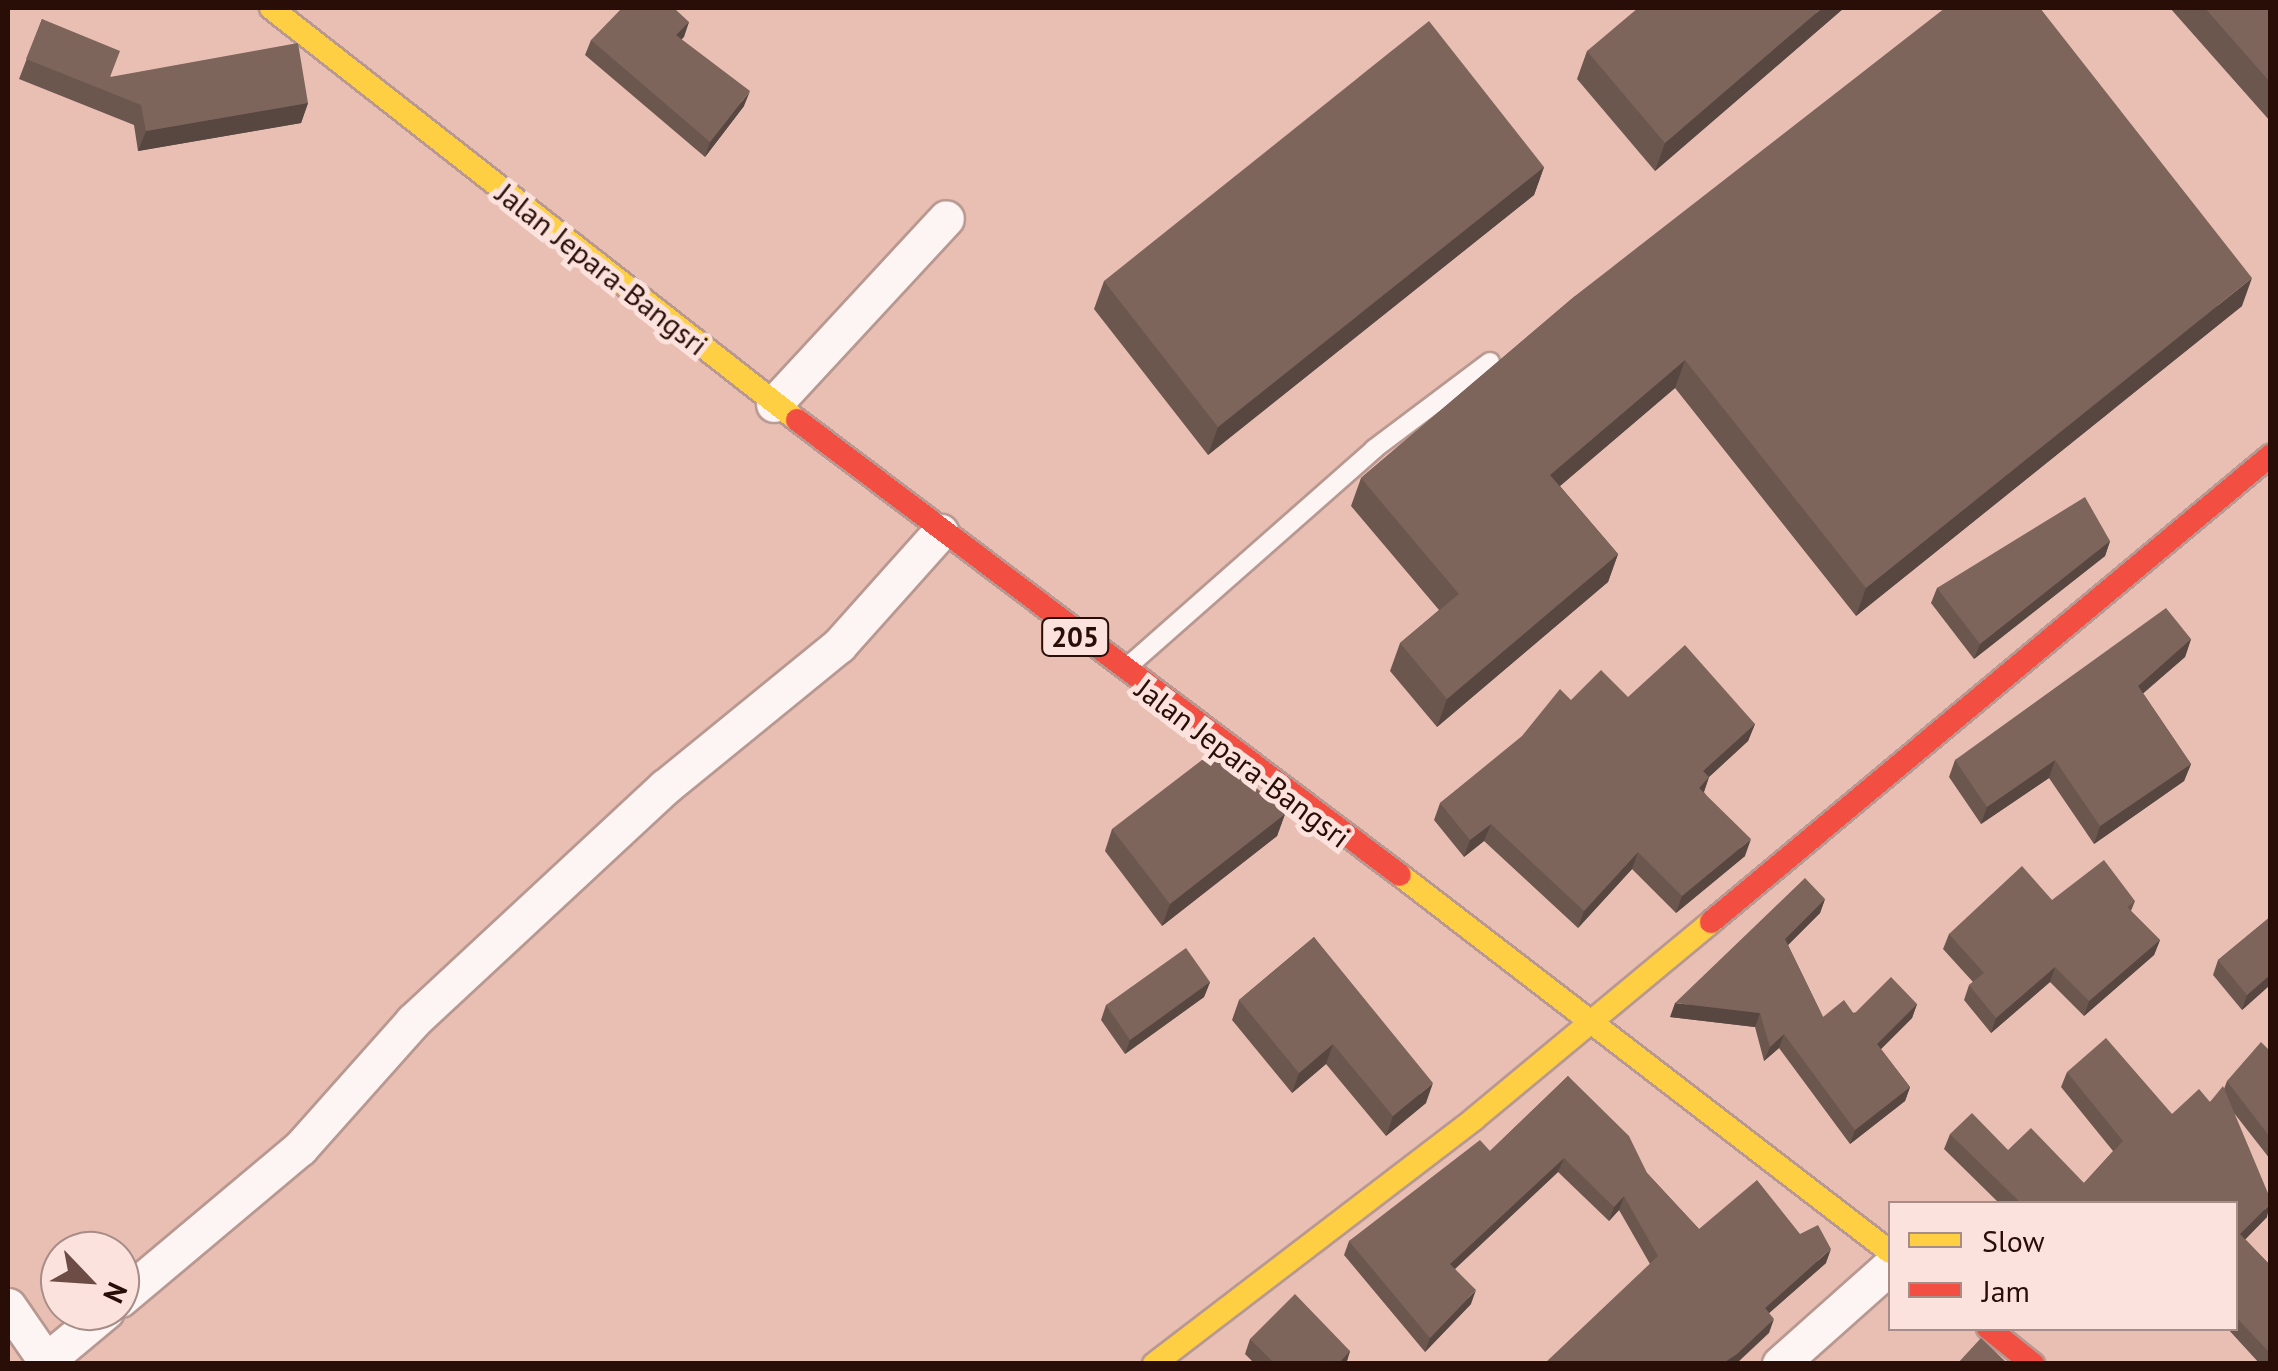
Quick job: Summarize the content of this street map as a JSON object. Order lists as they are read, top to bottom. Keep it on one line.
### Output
{"streets":{"main road":["Jalan Jepara-Bangsri","205"]},"legend":["Slow","Jam"],"north":"bottom right"}
